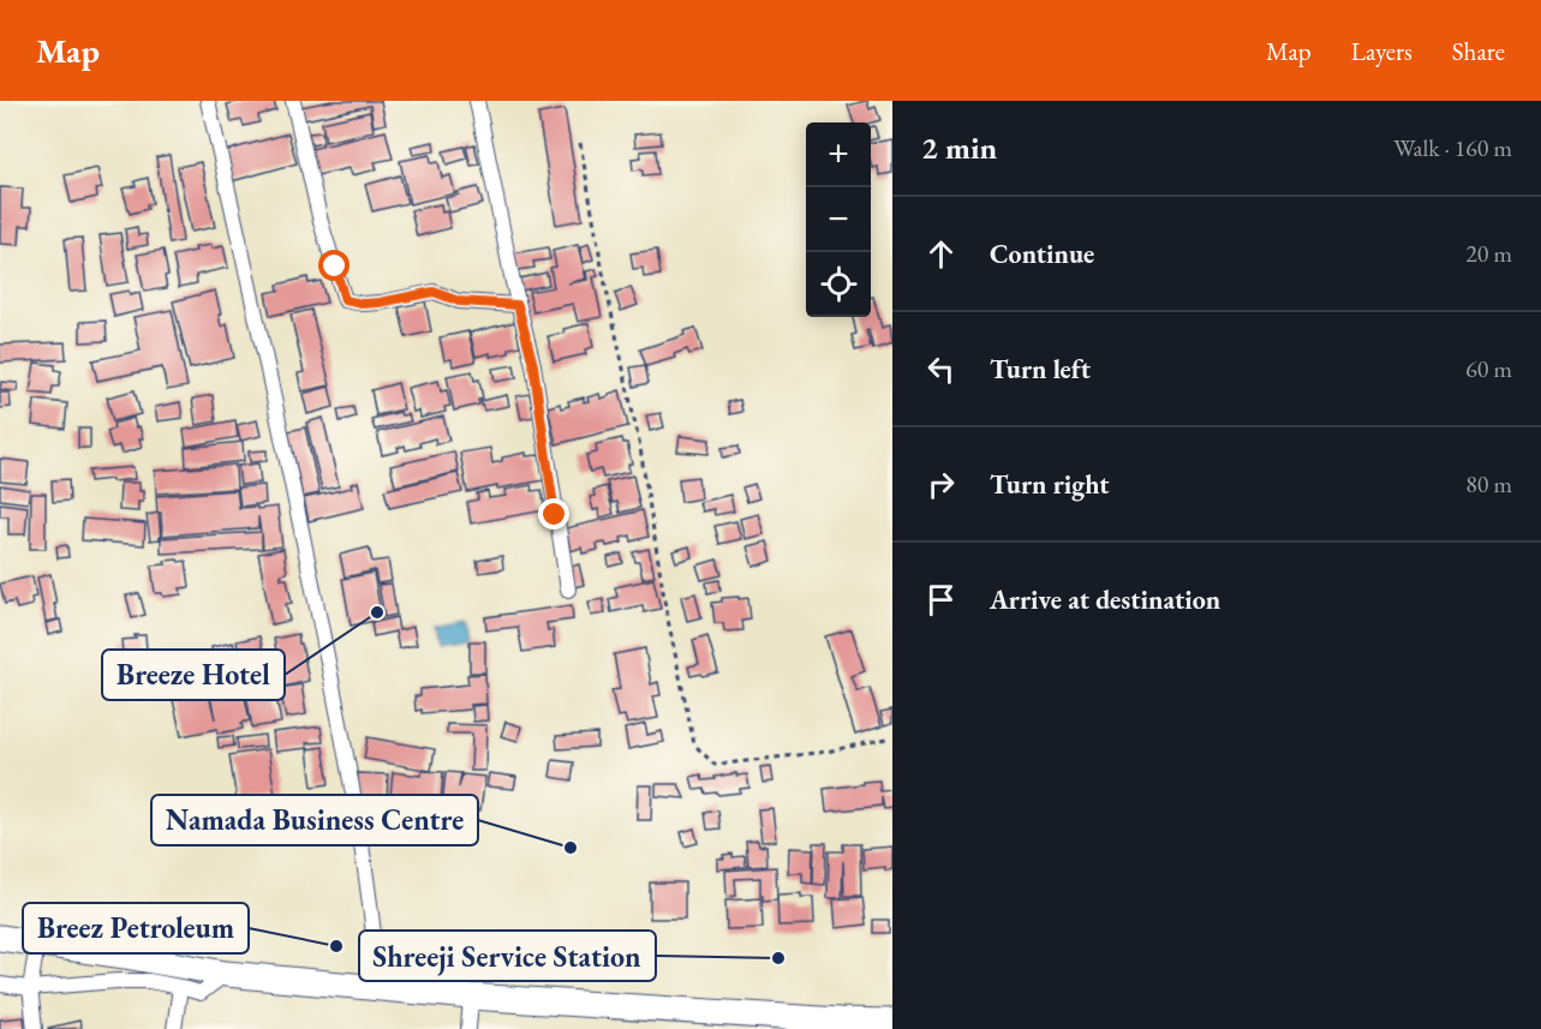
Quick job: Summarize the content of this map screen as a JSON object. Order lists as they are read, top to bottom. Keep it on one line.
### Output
{"places":["Breeze Hotel","Namada Business Centre","Breez Petroleum","Shreeji Service Station"],"page":{"header":"Map","nav":["Map","Layers","Share"],"heading":["2 min","Walk · 160 m"],"map_buttons":["+","−"],"list":[["Continue","20 m"],["Turn left","60 m"],["Turn right","80 m"],"Arrive at destination"]}}
